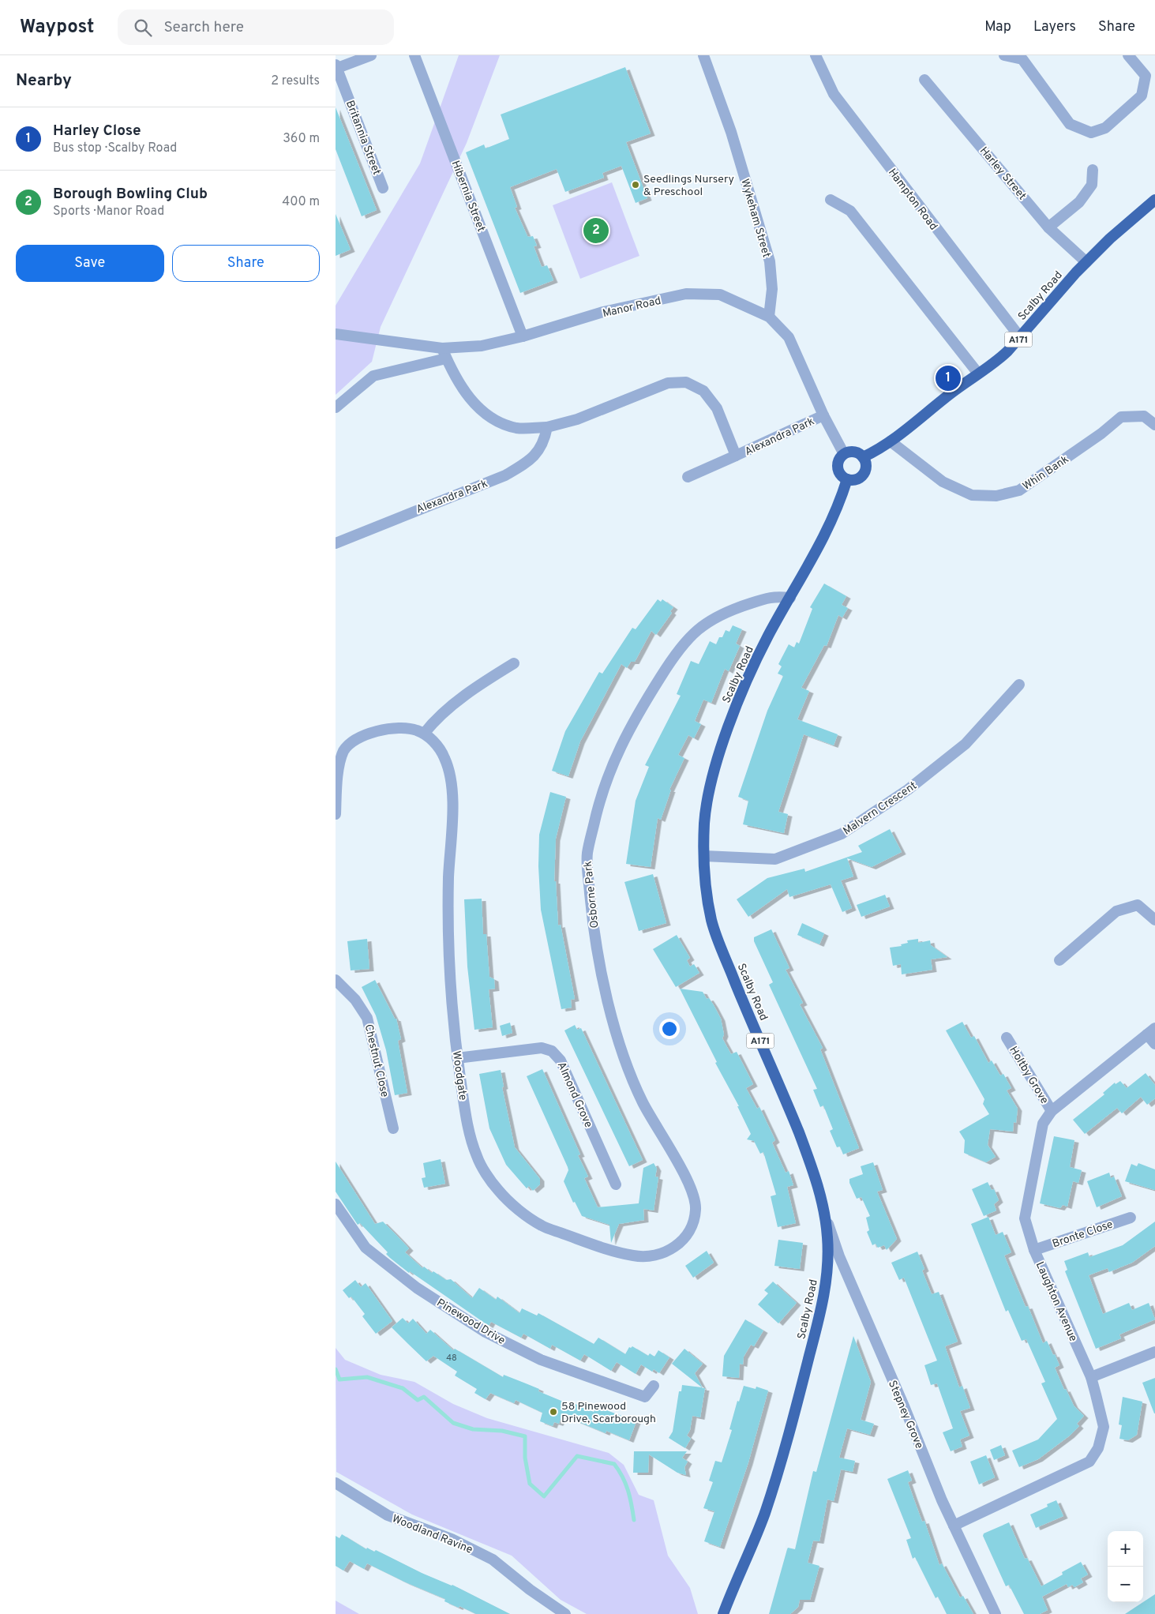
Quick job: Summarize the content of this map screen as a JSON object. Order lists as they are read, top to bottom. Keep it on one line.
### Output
{"streets":{"highway":["Scalby Road","A171"],"street":["Britannia Street","Harley Street","Hibernia Street","Hampton Road","Wykeham Street","Manor Road","Alexandra Park","Whin Bank","Malvern Crescent","Osborne Park","Chestnut Close","Holtby Grove","Woodgate","Almond Grove","Bronte Close","Laughton Avenue","Pinewood Drive","Stepney Grove","Woodland Ravine"]},"crossings":[["Harley Street","Scalby Road"],["Hibernia Street","Manor Road"],["Hampton Road","Scalby Road"],["Wykeham Street","Manor Road"],["Scalby Road","Manor Road"],["Scalby Road","Whin Bank"],["Scalby Road","Malvern Crescent"],["Scalby Road","Osborne Park"],["Scalby Road","Stepney Grove"],["Manor Road","Alexandra Park"],["Osborne Park","Woodgate"],["Holtby Grove","Laughton Avenue"],["Woodgate","Almond Grove"],["Bronte Close","Laughton Avenue"],["Laughton Avenue","Stepney Grove"]],"places":["Seedlings Nursery & Preschool","58 Pinewood Drive, Scarborough"],"house_numbers":["48"],"page":{"header":"Waypost","search":"Search here","nav":["Map","Layers","Share"],"heading":["Nearby","2 results"],"list":[{"mark":"1","name":"Harley Close","note":"Bus stop · Scalby Road","value":"360 m"},{"mark":"2","name":"Borough Bowling Club","note":"Sports · Manor Road","value":"400 m"}],"pins":["2","1"],"buttons":["Save","Share"],"map_buttons":["+","−"]}}
